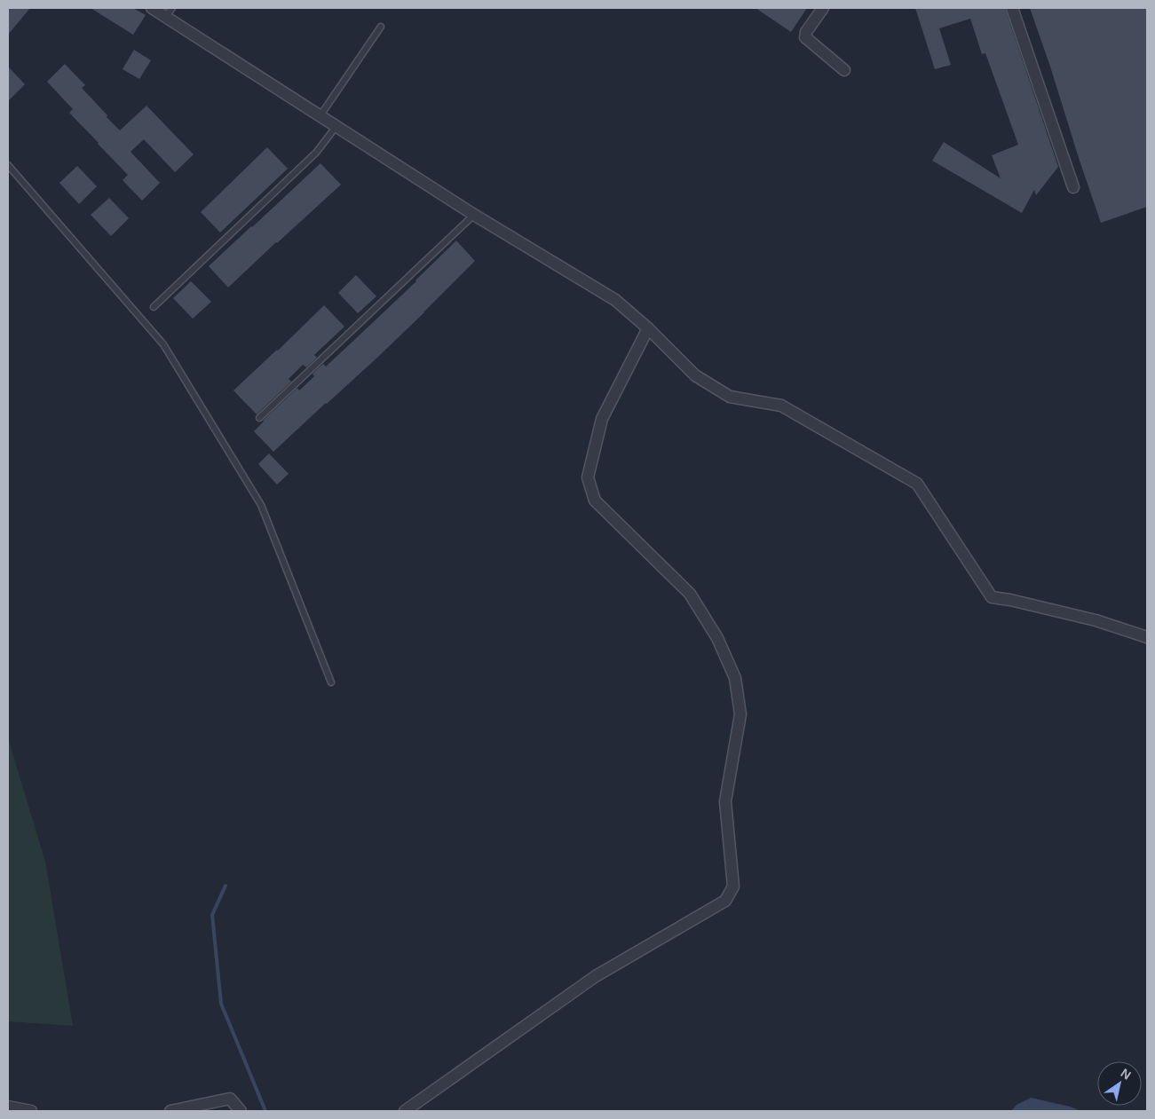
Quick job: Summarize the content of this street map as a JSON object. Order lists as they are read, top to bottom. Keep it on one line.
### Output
{"north":"top right"}
